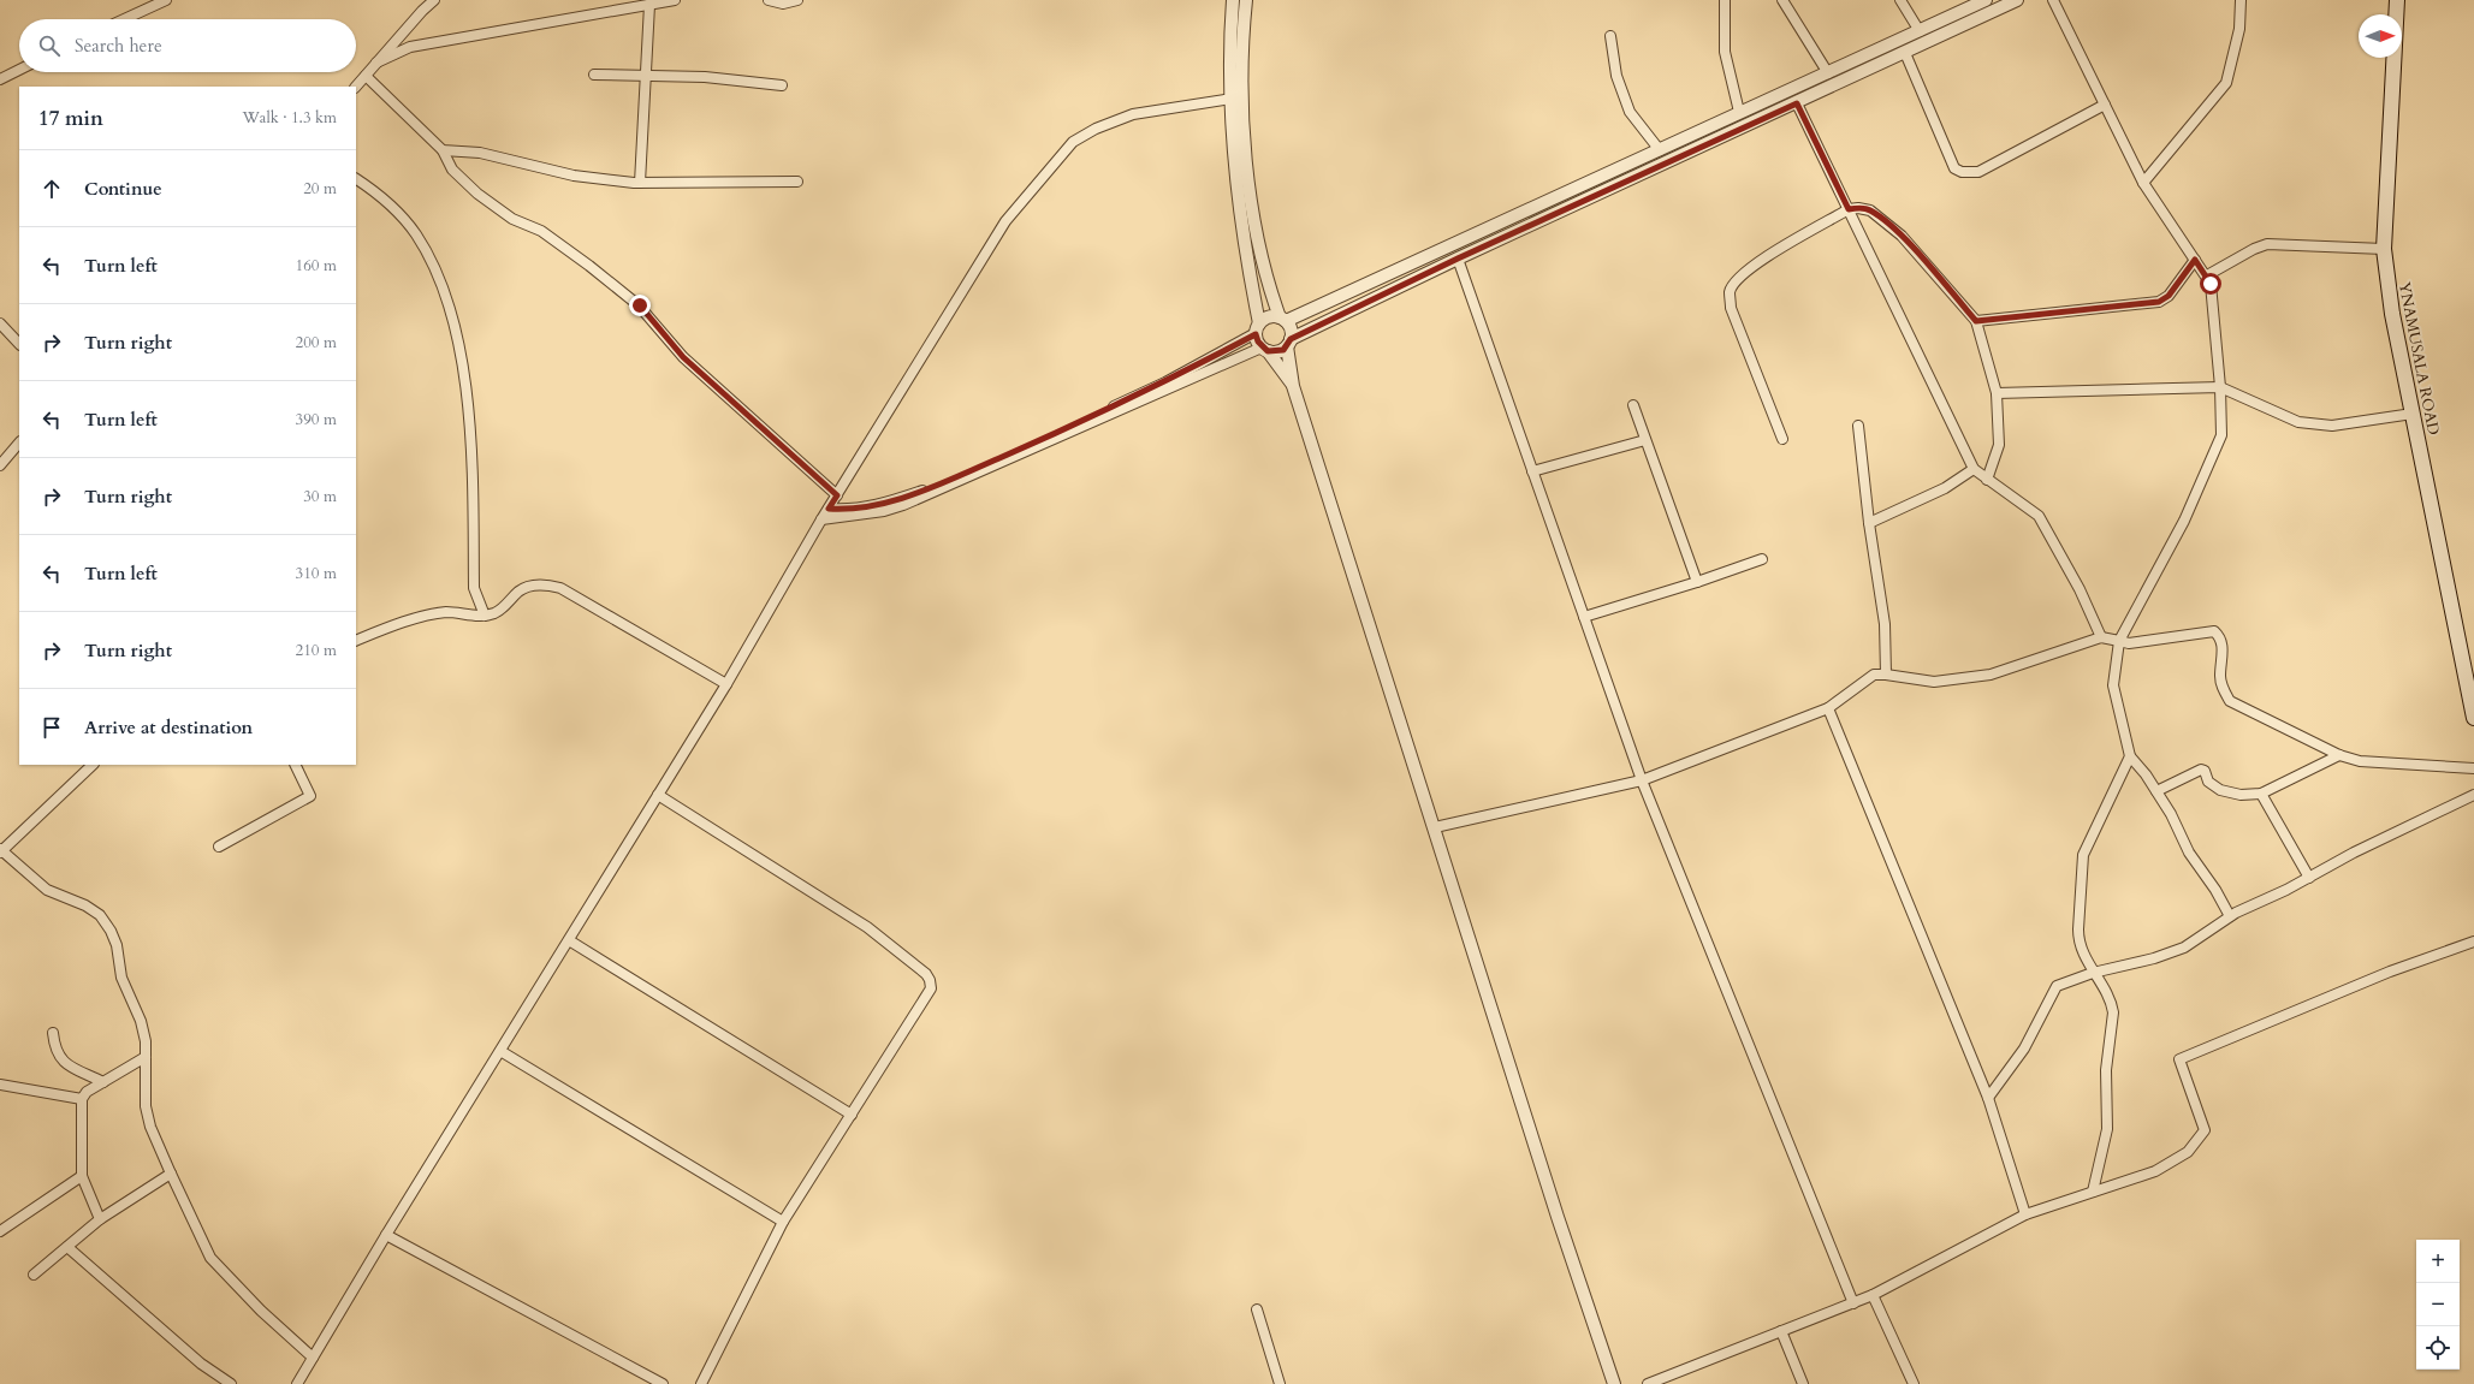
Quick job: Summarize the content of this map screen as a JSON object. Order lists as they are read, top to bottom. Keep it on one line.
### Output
{"streets":{"main road":["YNAMUSALA ROAD"]},"north":"right","page":{"search":"Search here","heading":["17 min","Walk · 1.3 km"],"list":[["Continue","20 m"],["Turn left","160 m"],["Turn right","200 m"],["Turn left","390 m"],["Turn right","30 m"],["Turn left","310 m"],["Turn right","210 m"],"Arrive at destination"],"map_buttons":["+","−"]}}
